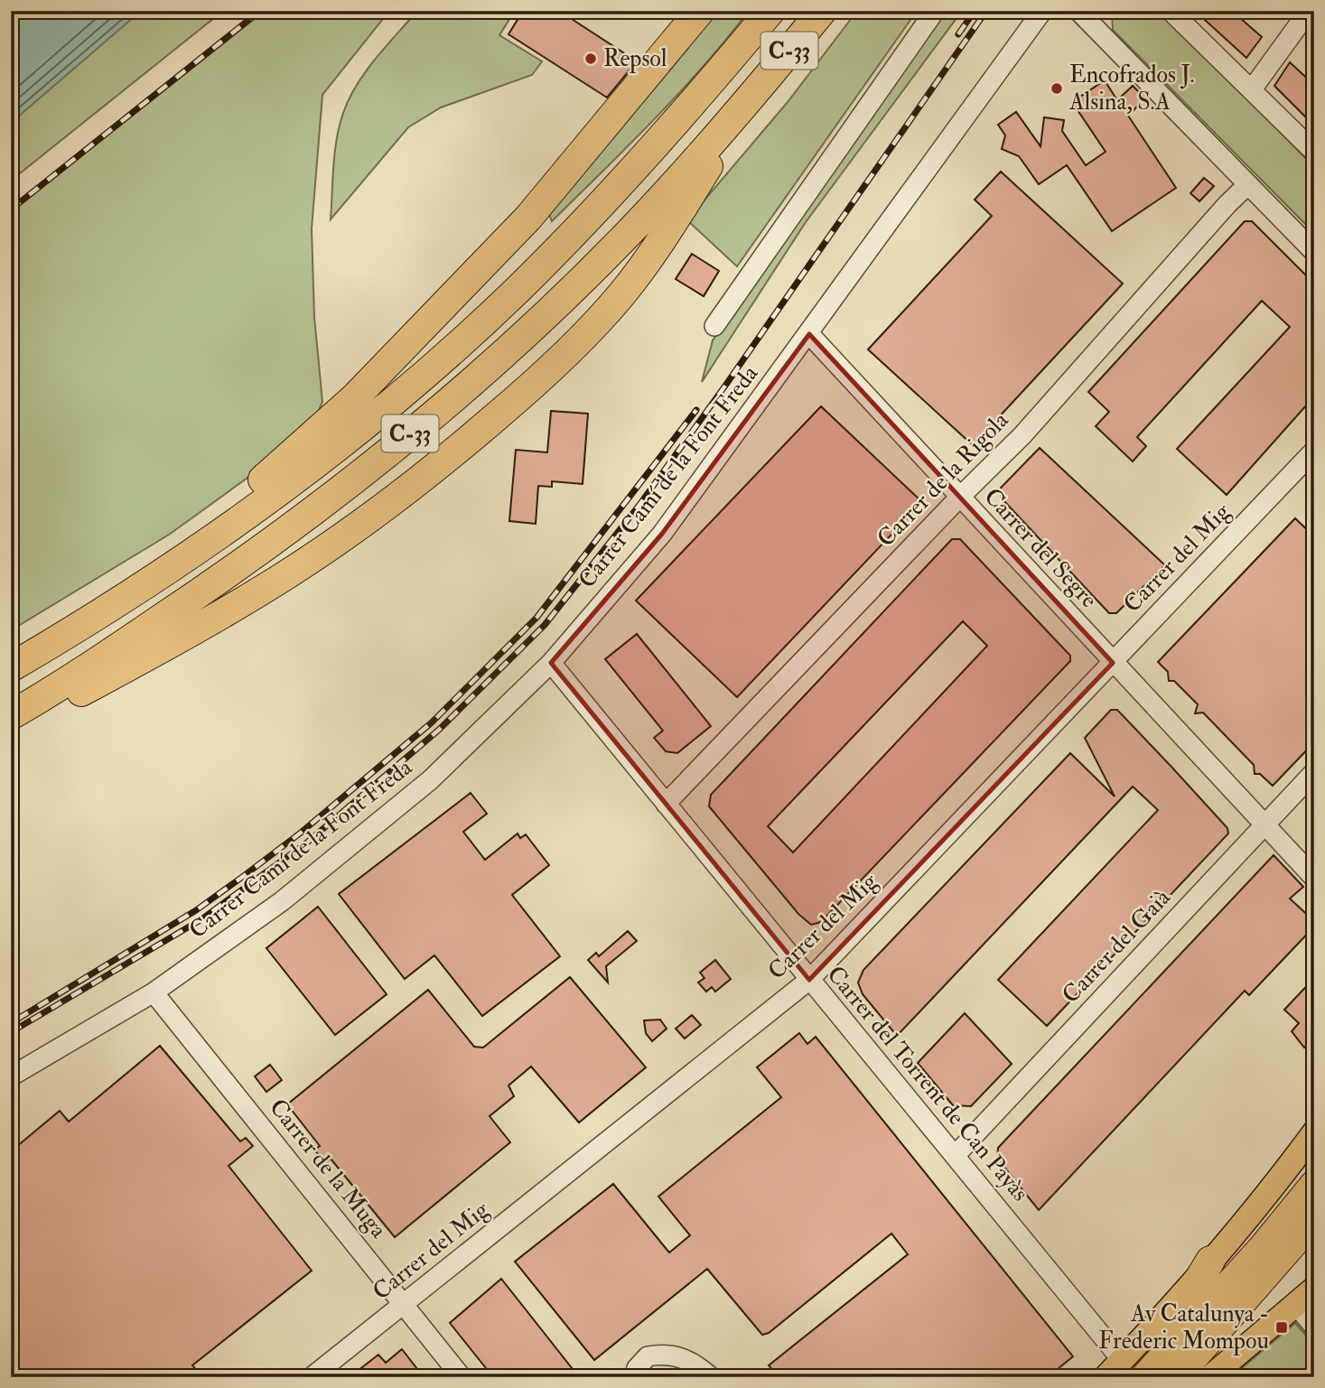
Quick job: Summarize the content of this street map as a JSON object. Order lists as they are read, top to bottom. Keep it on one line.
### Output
{"streets":{"highway":["C-33"],"street":["Carrer Camí de la Font Freda","Carrer de la Rigola","Carrer del Segre","Carrer del Mig","Carrer del Gaià","Carrer del Torrent de Can Payàs","Carrer de la Muga"]},"crossings":[["Carrer Camí de la Font Freda","Carrer del Segre"],["Carrer Camí de la Font Freda","Carrer del Torrent de Can Payàs"],["Carrer Camí de la Font Freda","Carrer de la Muga"],["Carrer de la Rigola","Carrer del Segre"],["Carrer de la Rigola","Carrer del Torrent de Can Payàs"],["Carrer del Segre","Carrer del Mig"],["Carrer del Segre","Carrer del Gaià"],["Carrer del Mig","Carrer del Torrent de Can Payàs"],["Carrer del Mig","Carrer de la Muga"],["Carrer del Gaià","Carrer del Torrent de Can Payàs"]],"places":{"other":["Repsol","Encofrados J. Alsina, S.A"],"transit":["Av Catalunya - Frederic Mompou"]}}
